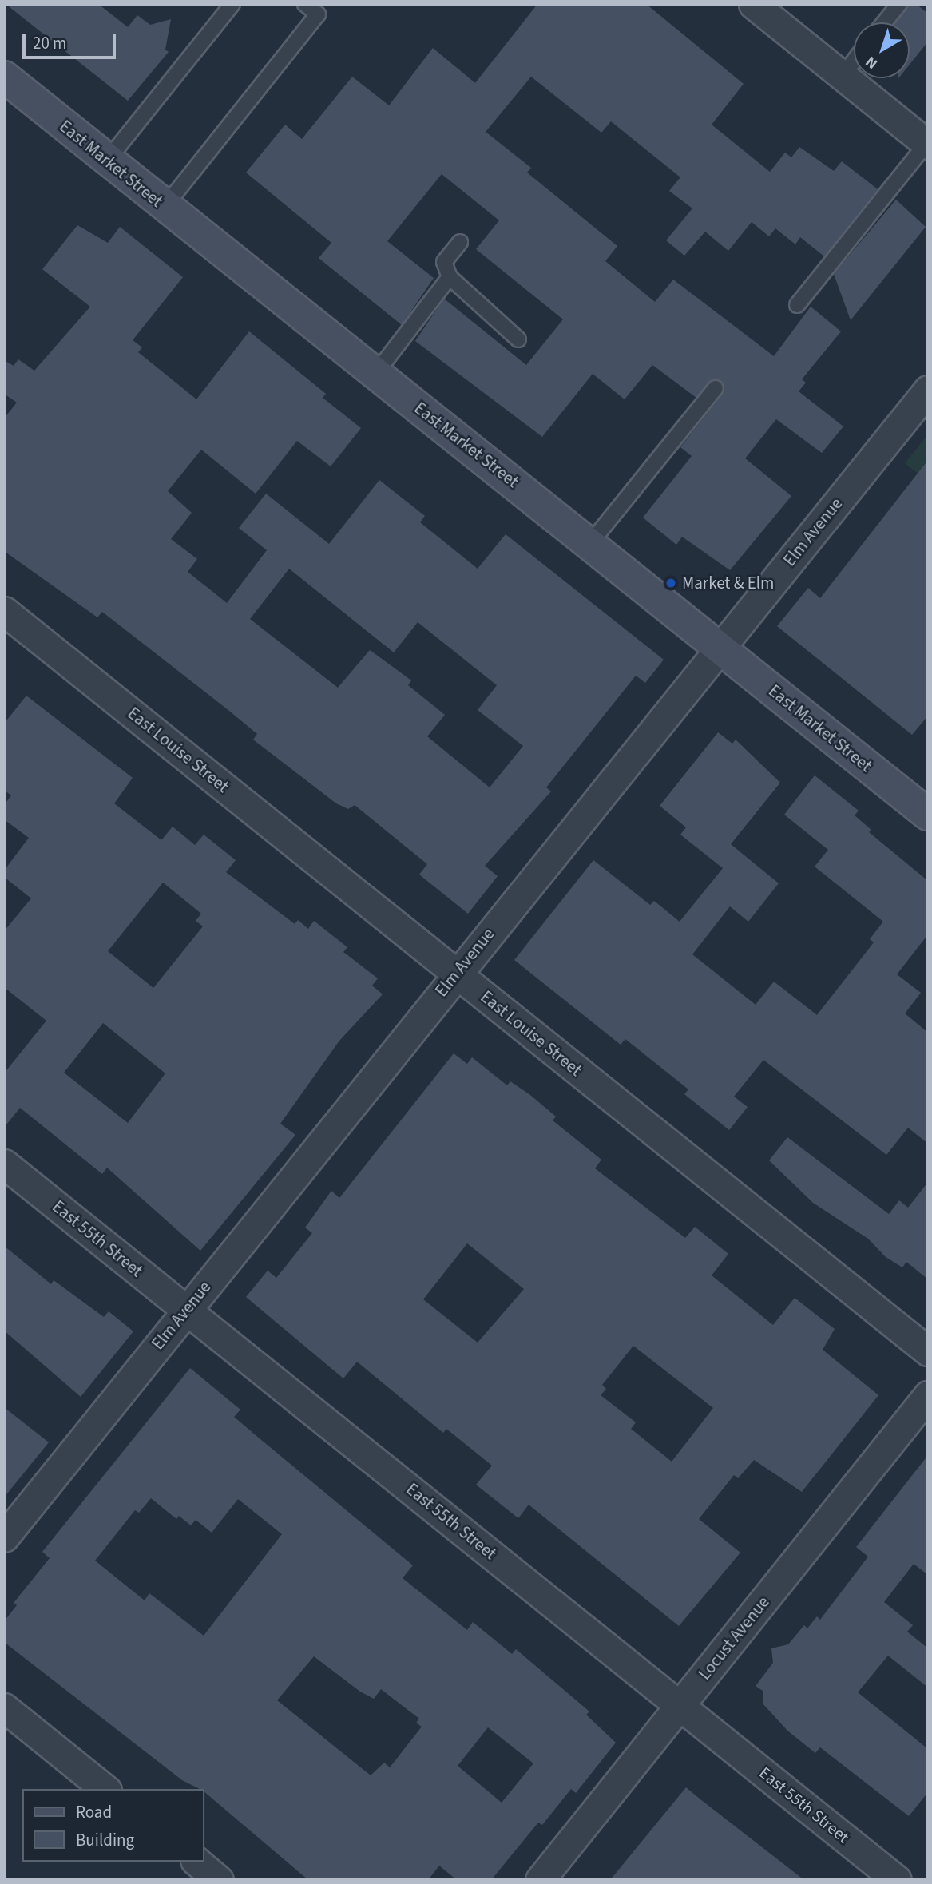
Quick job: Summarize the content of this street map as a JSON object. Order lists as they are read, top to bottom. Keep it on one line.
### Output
{"streets":{"street":["East Market Street","Elm Avenue","East Louise Street","East 55th Street","Locust Avenue"]},"crossings":[["East Market Street","Elm Avenue"],["Elm Avenue","East Louise Street"],["Elm Avenue","East 55th Street"],["East 55th Street","Locust Avenue"]],"places":["Market & Elm"],"legend":["Road","Building"],"scale_bar":"20 m","north":"bottom left"}
